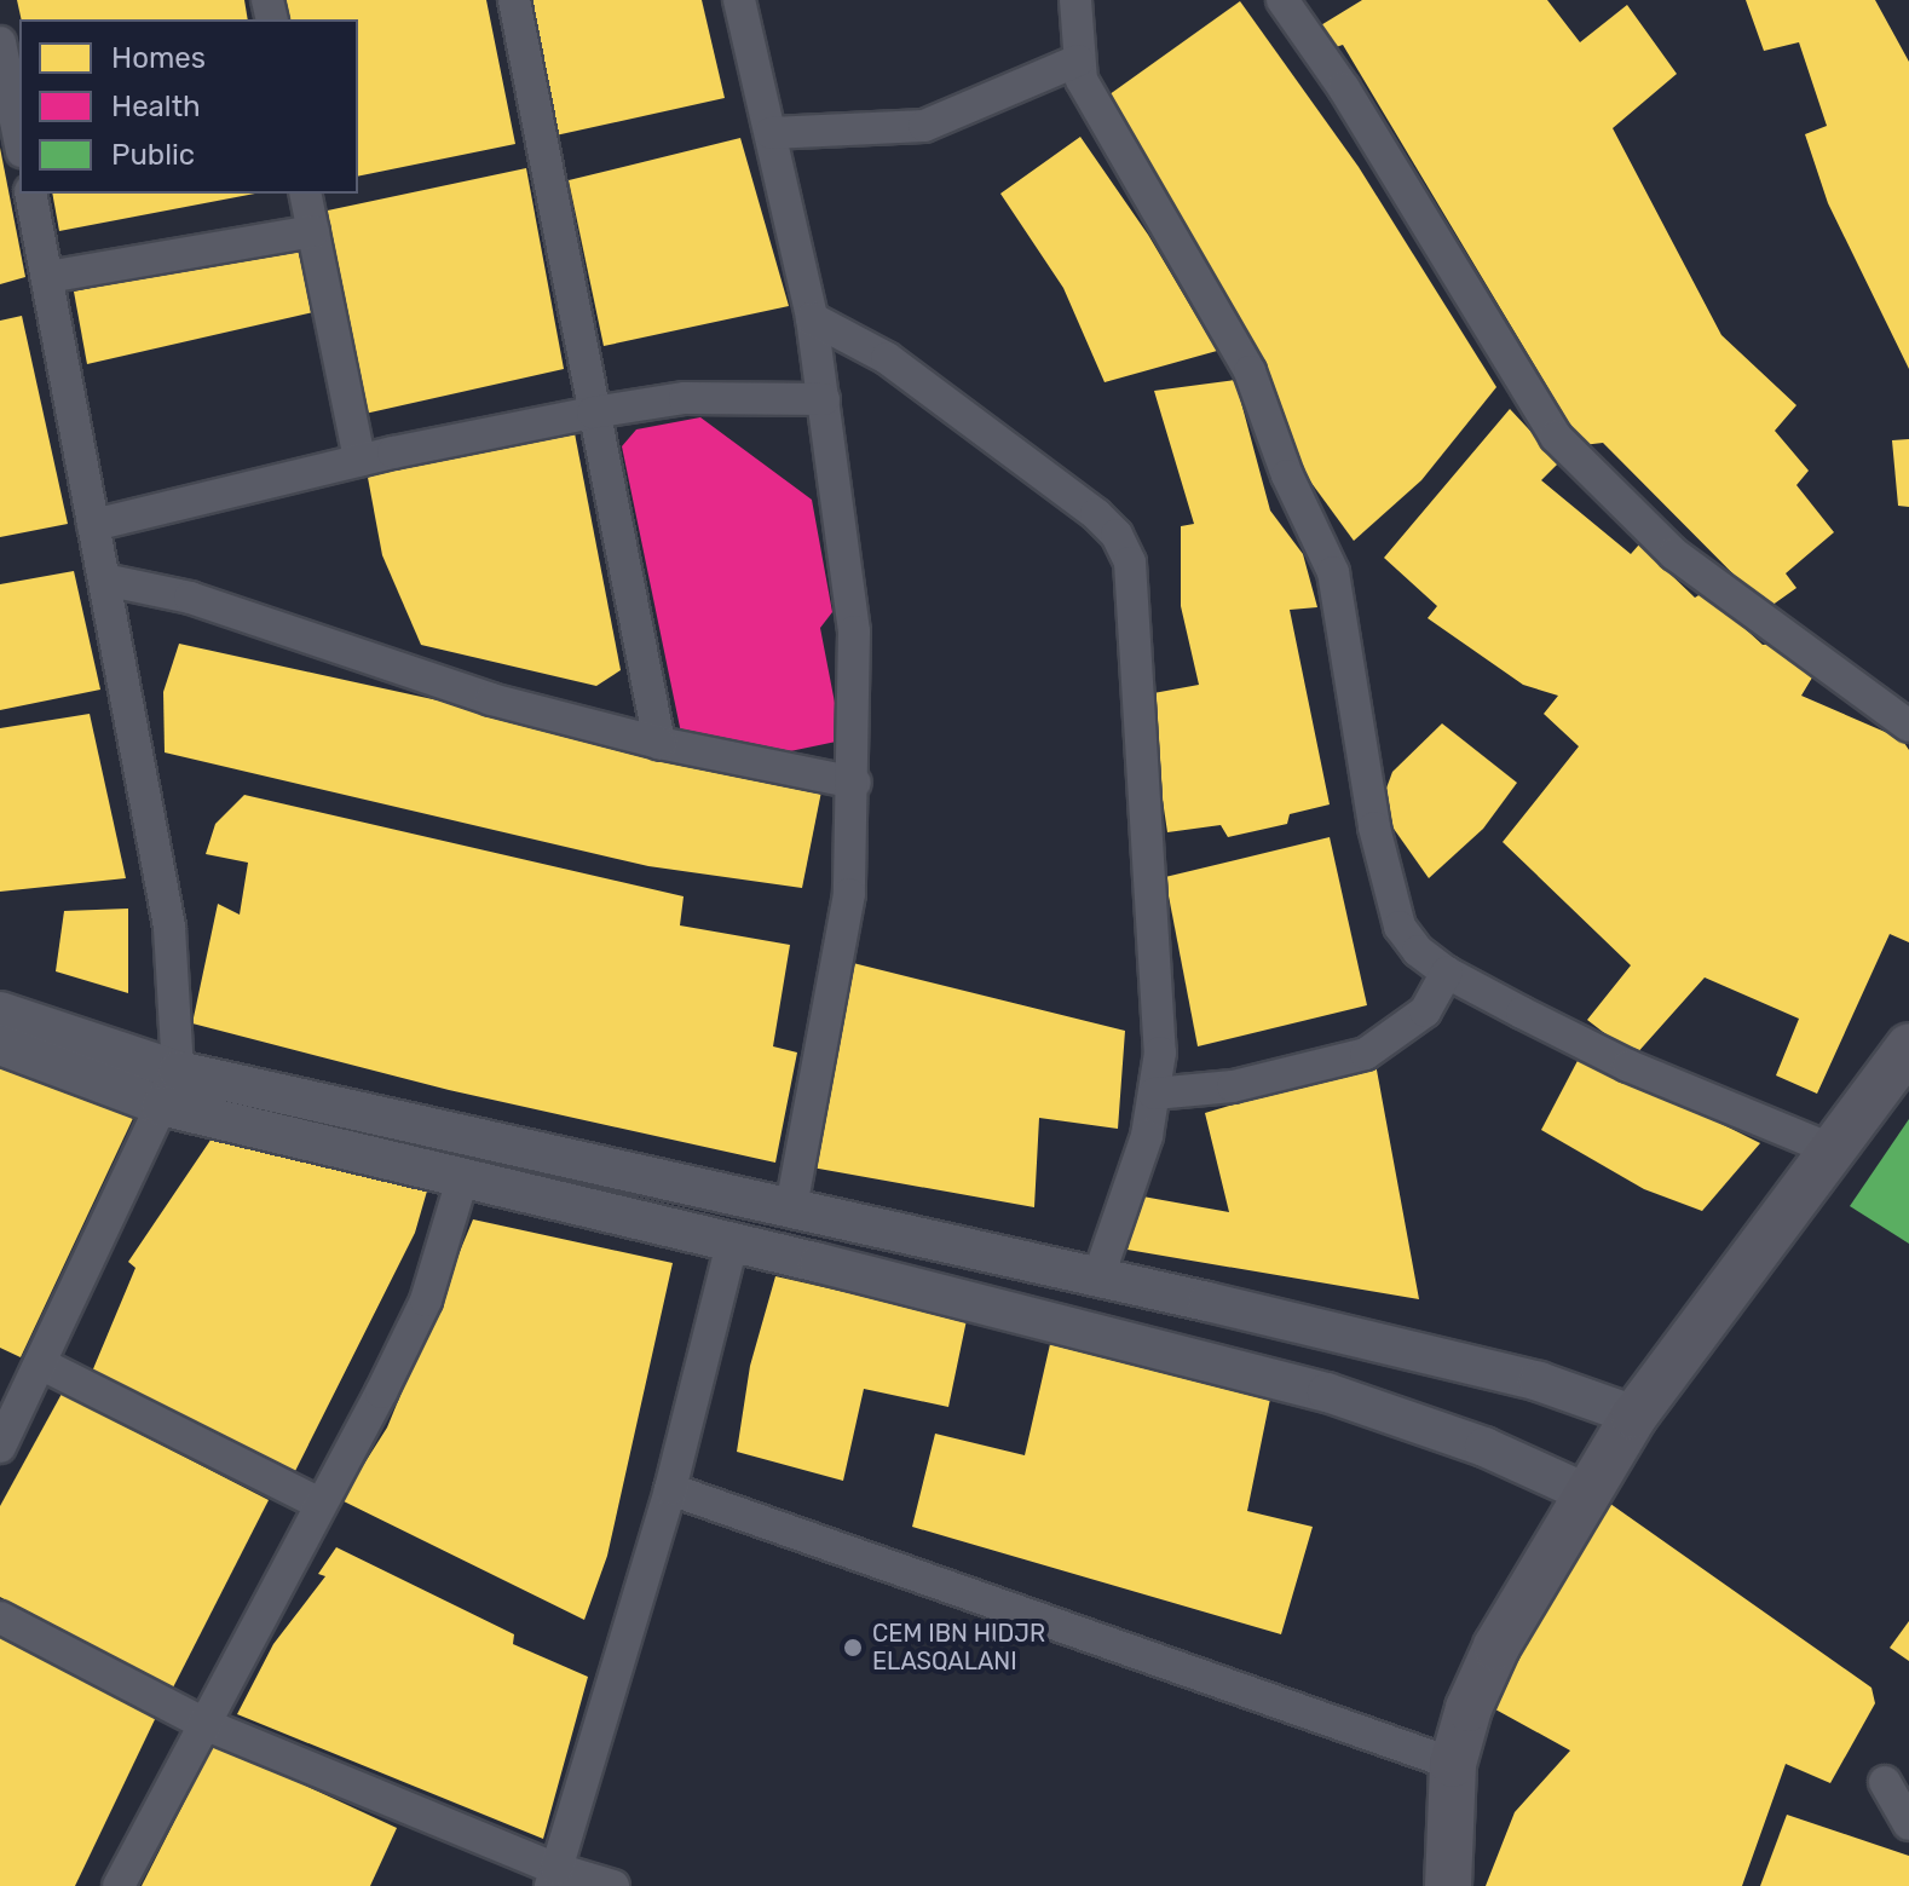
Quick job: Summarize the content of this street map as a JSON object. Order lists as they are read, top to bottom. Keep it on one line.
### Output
{"places":["CEM IBN HIDJR ELASQALANI"],"legend":["Homes","Health","Public"]}
